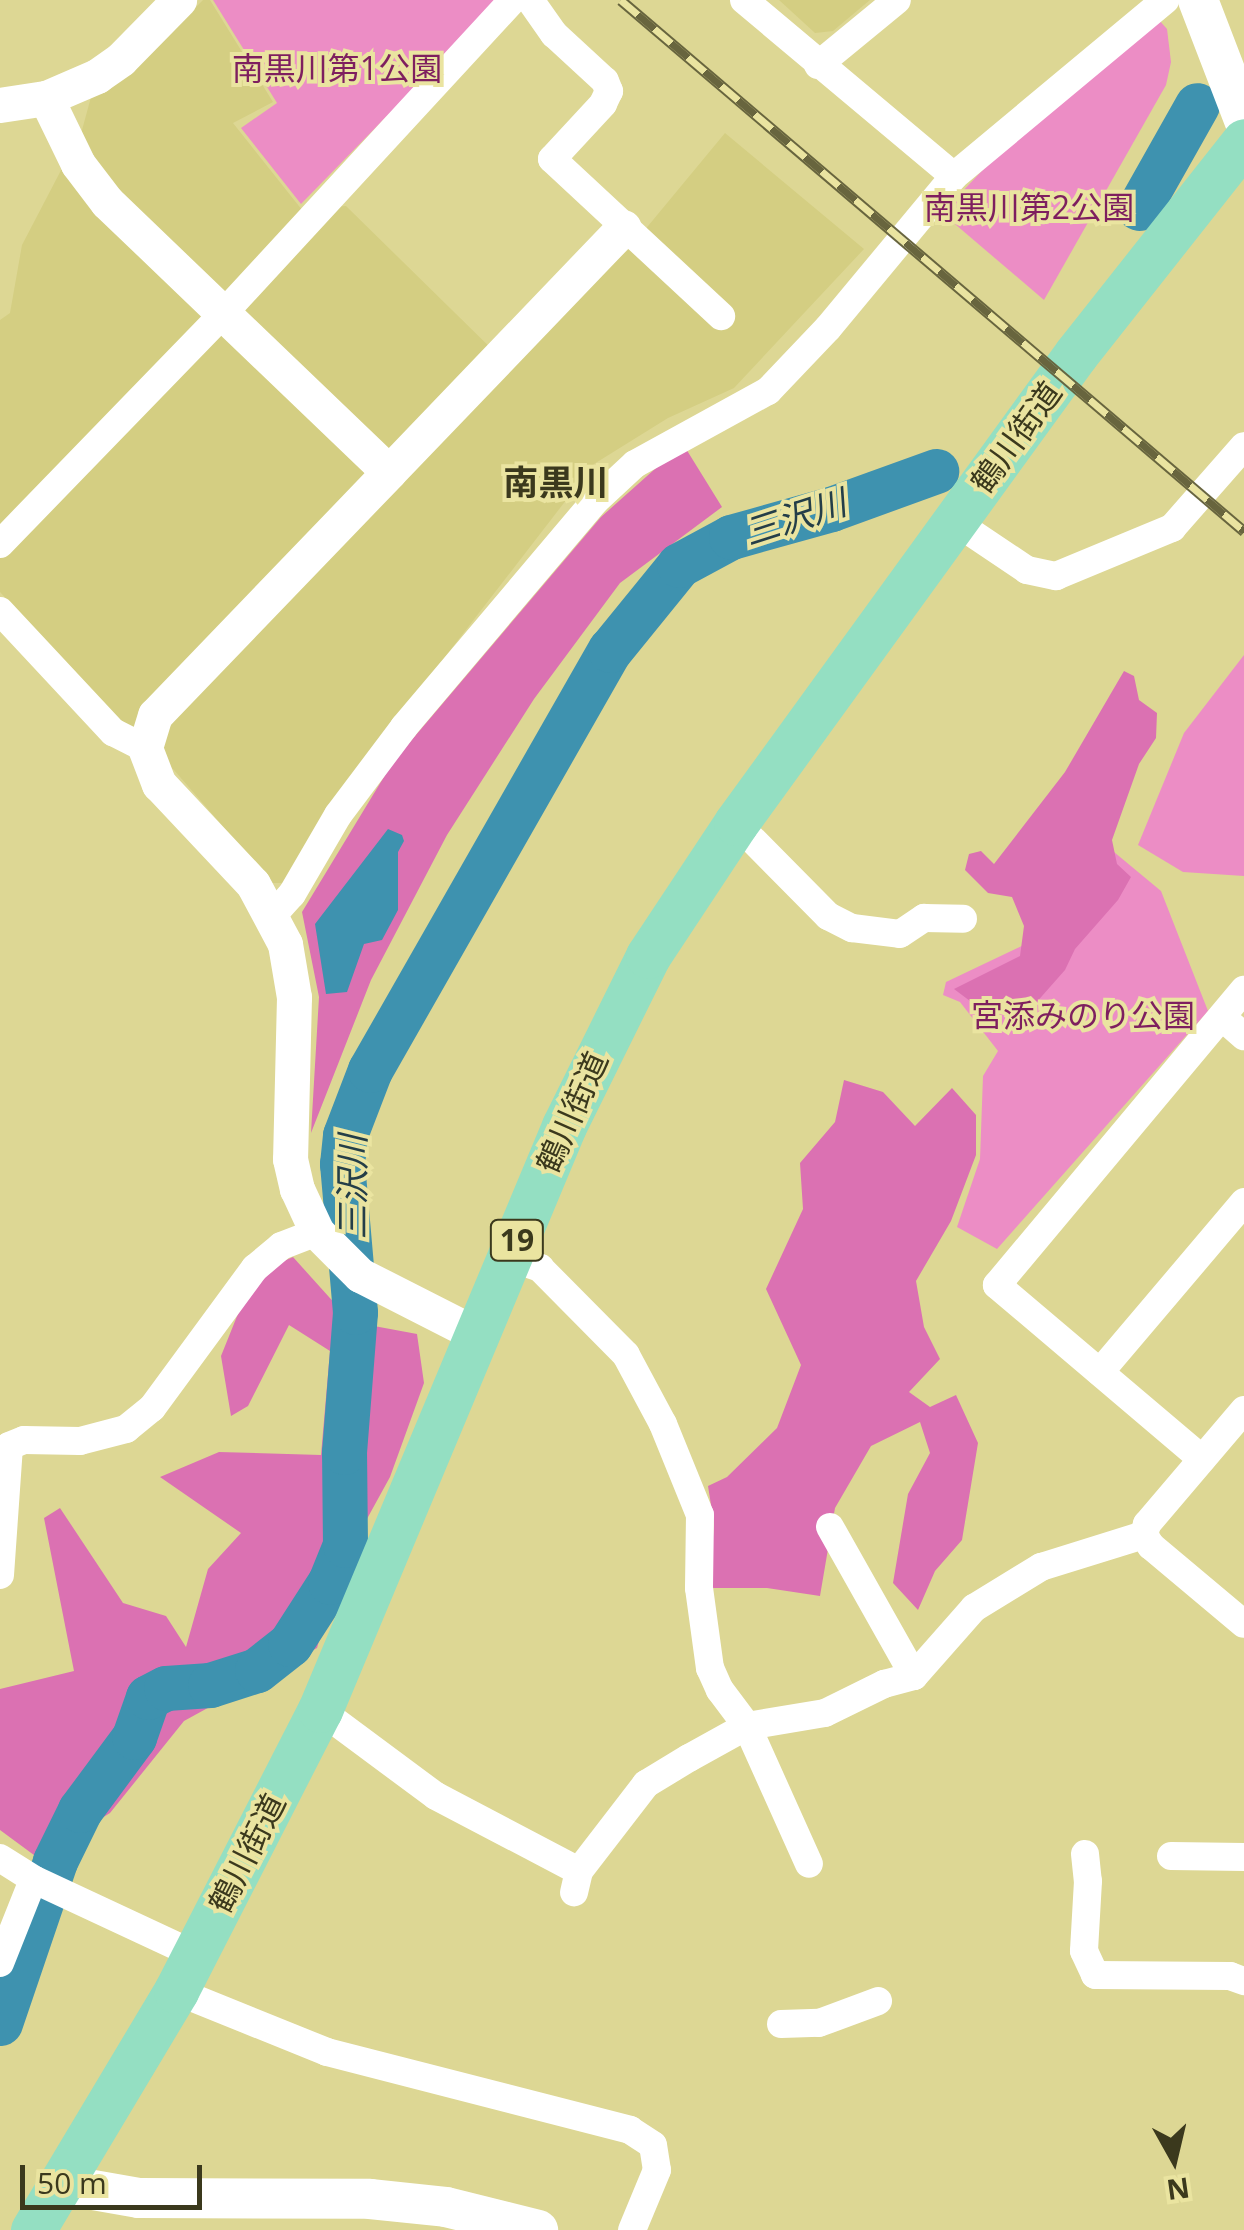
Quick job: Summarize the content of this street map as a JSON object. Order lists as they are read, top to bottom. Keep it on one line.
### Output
{"streets":{"main road":["鶴川街道","19"]},"districts":["南黒川"],"water":["三沢川"],"parks":["南黒川第1公園","南黒川第2公園","宮添みのり公園"],"scale_bar":"50 m","north":"bottom"}
